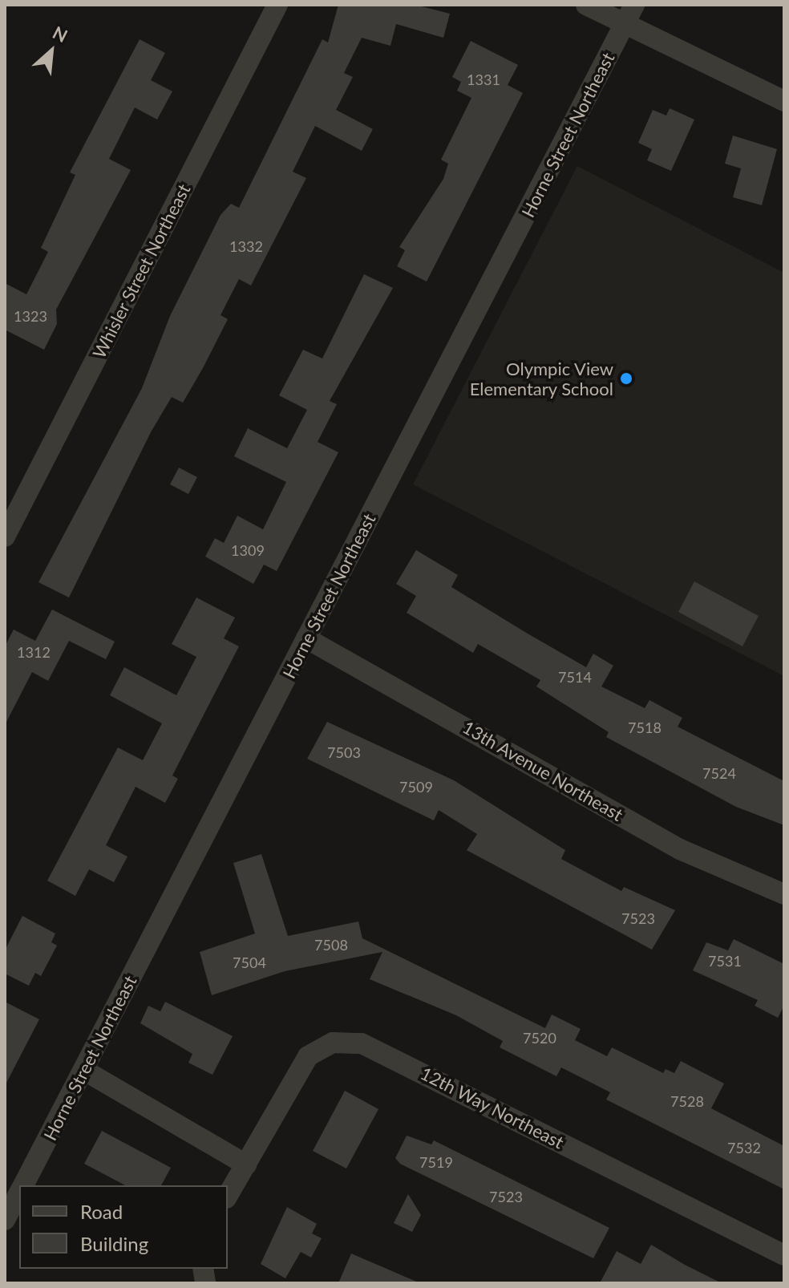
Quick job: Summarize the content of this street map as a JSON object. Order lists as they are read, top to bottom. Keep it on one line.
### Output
{"streets":{"street":["Horne Street Northeast","Whisler Street Northeast","13th Avenue Northeast","12th Way Northeast"]},"crossings":[["Horne Street Northeast","13th Avenue Northeast"]],"places":["Olympic View Elementary School"],"house_numbers":["1331","1332","1323","1309","1312","7514","7518","7503","7524","7509","7523","7508","7531","7504","7520","7528","7532","7519","7523"],"legend":["Road","Building"],"north":"top right"}
